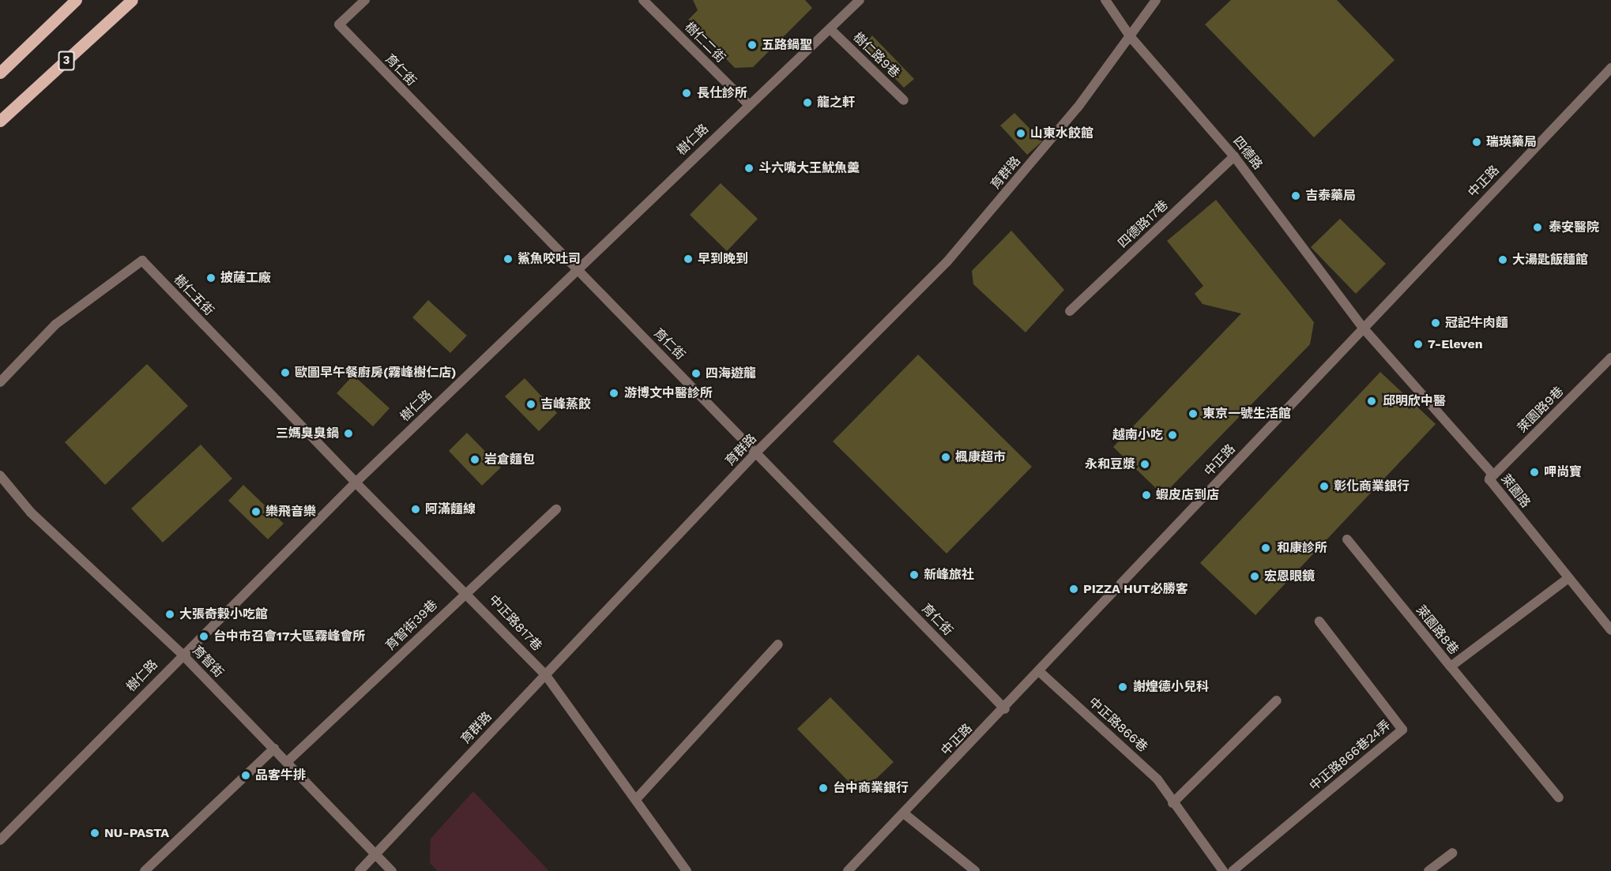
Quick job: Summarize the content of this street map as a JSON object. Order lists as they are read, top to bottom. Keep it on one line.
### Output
{"streets":{"main road":["3"],"street":["樹仁二街","樹仁路9巷","育仁街","樹仁路","四德路","育群路","中正路","四德路17巷","樹仁五街","萊園路9巷","萊園路","中正路817巷","育智街39巷","萊園路8巷","育智街","中正路866巷","中正路866巷24弄"]},"crossings":[["樹仁二街","樹仁路"],["樹仁路9巷","樹仁路"],["育仁街","樹仁路"],["育仁街","育群路"],["育仁街","中正路"],["樹仁路","樹仁五街"],["樹仁路","中正路817巷"],["樹仁路","育智街"],["四德路","育群路"],["四德路","中正路"],["四德路","四德路17巷"],["四德路","萊園路"],["育群路","中正路817巷"],["育群路","育智街"],["中正路","萊園路"],["中正路","中正路866巷"],["樹仁五街","中正路817巷"],["萊園路9巷","萊園路"],["萊園路","萊園路8巷"],["中正路817巷","育智街39巷"],["育智街39巷","育智街"]],"places":["五路鍋聖","長仕診所","龍之軒","山東水餃館","瑞瑛藥局","斗六嘴大王魷魚羹","吉泰藥局","泰安醫院","鯊魚咬吐司","早到晚到","大湯匙飯麵館","披薩工廠","冠記牛肉麵","7-Eleven","歐圖早午餐廚房(霧峰樹仁店)","四海遊龍","游博文中醫診所","邱明欣中醫","吉峰蒸餃","東京一號生活館","三媽臭臭鍋","越南小吃","楓康超市","岩倉麵包","永和豆漿","呷尚寶","彰化商業銀行","蝦皮店到店","阿滿麵線","樂飛音樂","和康診所","新峰旅社","宏恩眼鏡","PIZZA HUT必勝客","大張奇榖小吃館","台中市召會17大區霧峰會所","謝煌德小兒科","品客牛排","台中商業銀行","NU-PASTA"]}
